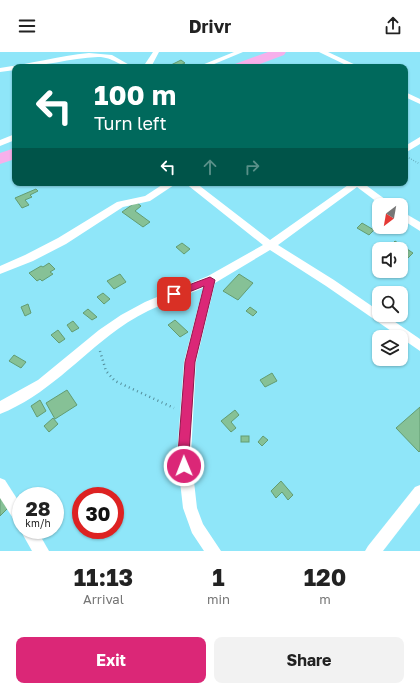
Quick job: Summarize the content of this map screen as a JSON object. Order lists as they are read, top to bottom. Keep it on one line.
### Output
{"north":"bottom left","page":{"header":"Drivr","turn":["100 m","Turn left"],"speed":"28 km/h","limit":"30","eta":["11:13","Arrival","1","min","120","m"],"buttons":["Exit","Share"]}}
